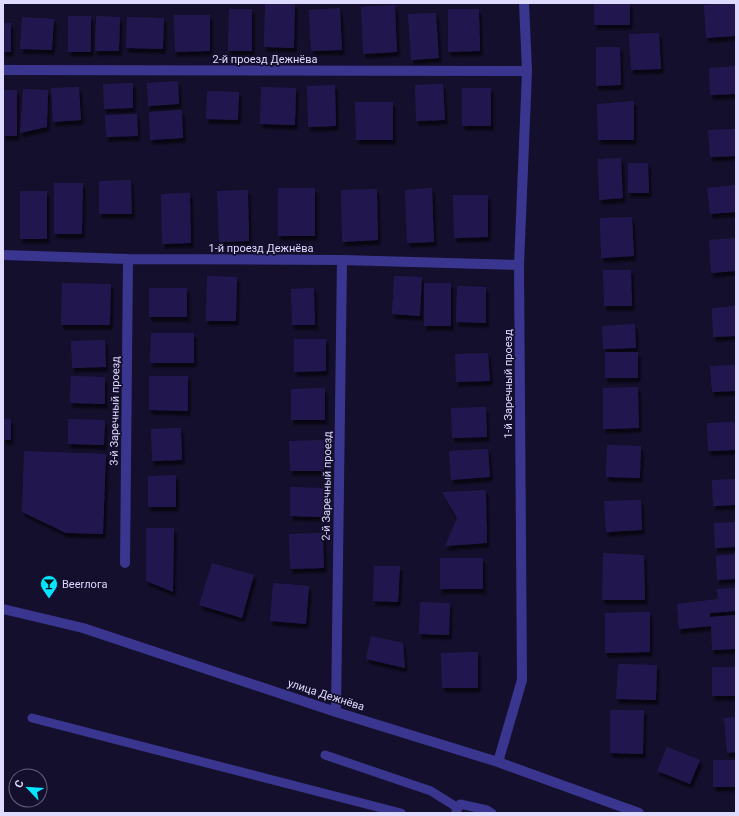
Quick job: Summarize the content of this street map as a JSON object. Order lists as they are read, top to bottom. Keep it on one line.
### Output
{"streets":{"street":["2-й проезд Дежнёва","1-й проезд Дежнёва","1-й Заречный проезд","3-й Заречный проезд","2-й Заречный проезд","улица Дежнёва"]},"crossings":[["2-й проезд Дежнёва","1-й Заречный проезд"],["1-й проезд Дежнёва","1-й Заречный проезд"],["1-й проезд Дежнёва","3-й Заречный проезд"],["1-й проезд Дежнёва","2-й Заречный проезд"],["1-й Заречный проезд","улица Дежнёва"],["2-й Заречный проезд","улица Дежнёва"]],"places":{"bar":["Beerлога"]},"north":"top left"}
